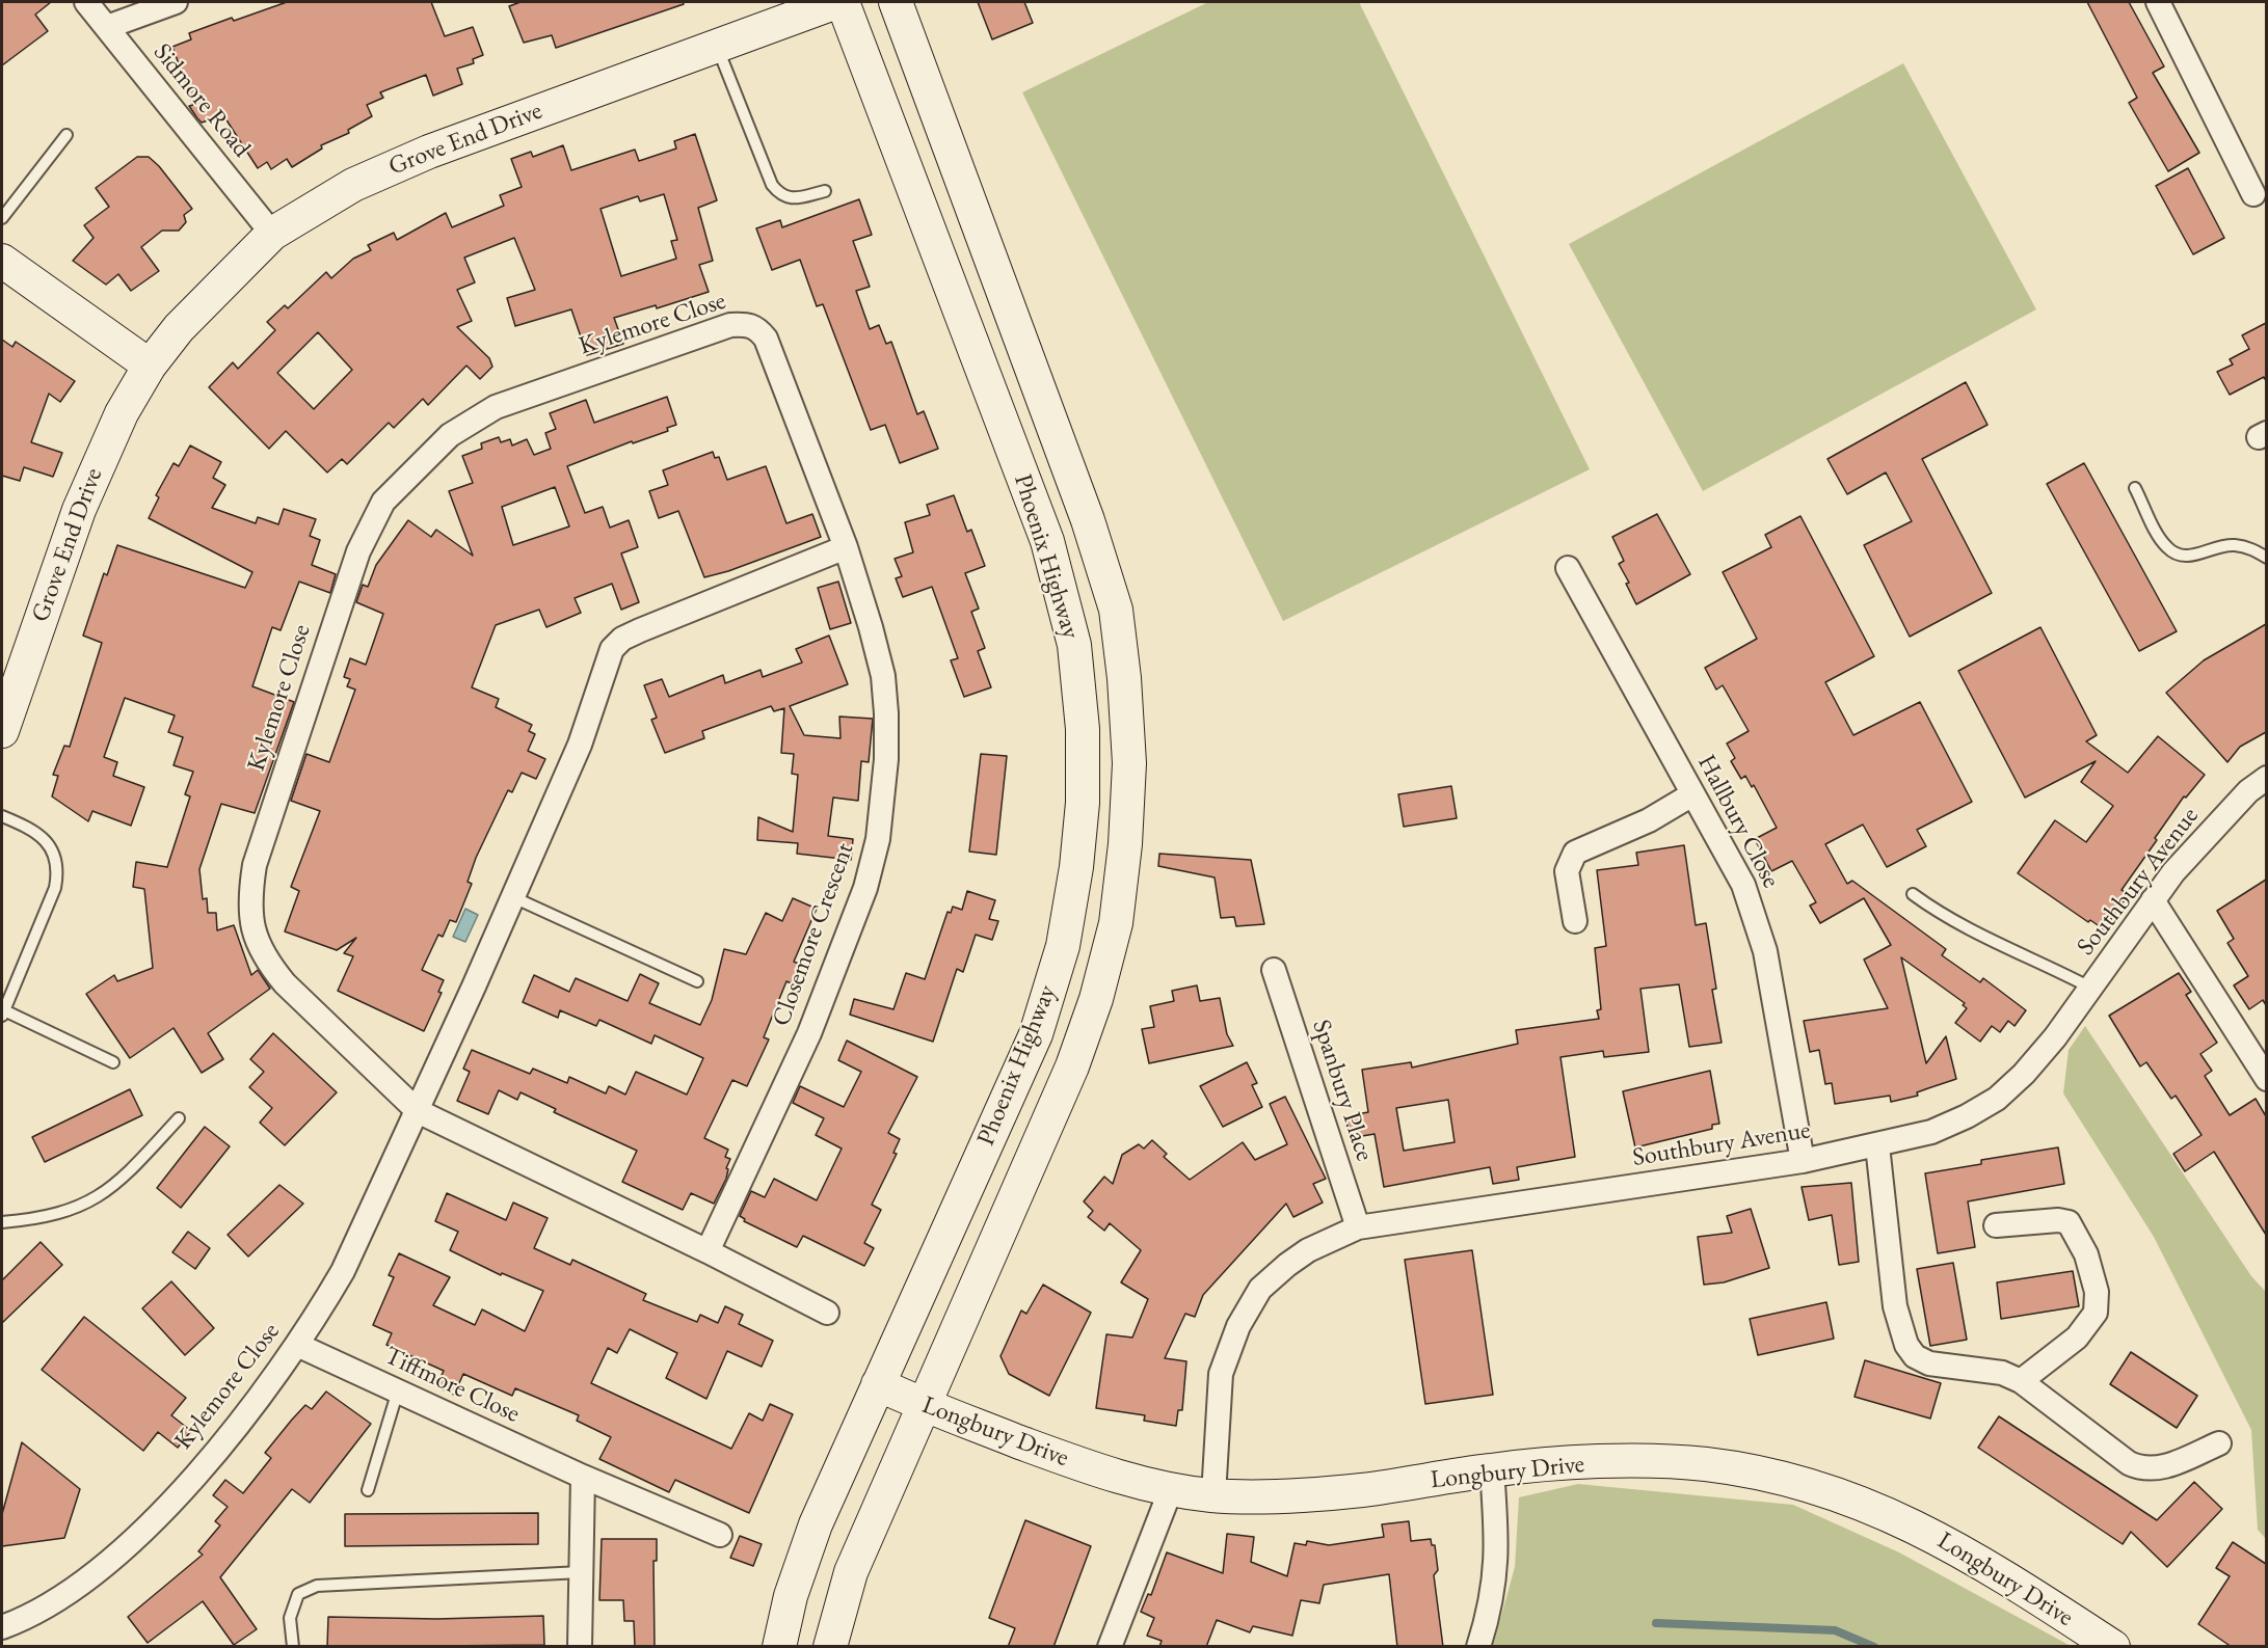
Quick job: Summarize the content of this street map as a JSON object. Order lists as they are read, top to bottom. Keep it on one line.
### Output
{"streets":{"main road":["Grove End Drive","Phoenix Highway","Longbury Drive"],"street":["Sidmore Road","Kylemore Close","Hallbury Close","Southbury Avenue","Closemore Crescent","Spanbury Place","Tiffmore Close"]},"crossings":[["Sidmore Road","Grove End Drive"],["Kylemore Close","Closemore Crescent"],["Kylemore Close","Tiffmore Close"],["Phoenix Highway","Longbury Drive"],["Hallbury Close","Southbury Avenue"],["Southbury Avenue","Spanbury Place"],["Southbury Avenue","Longbury Drive"]]}
